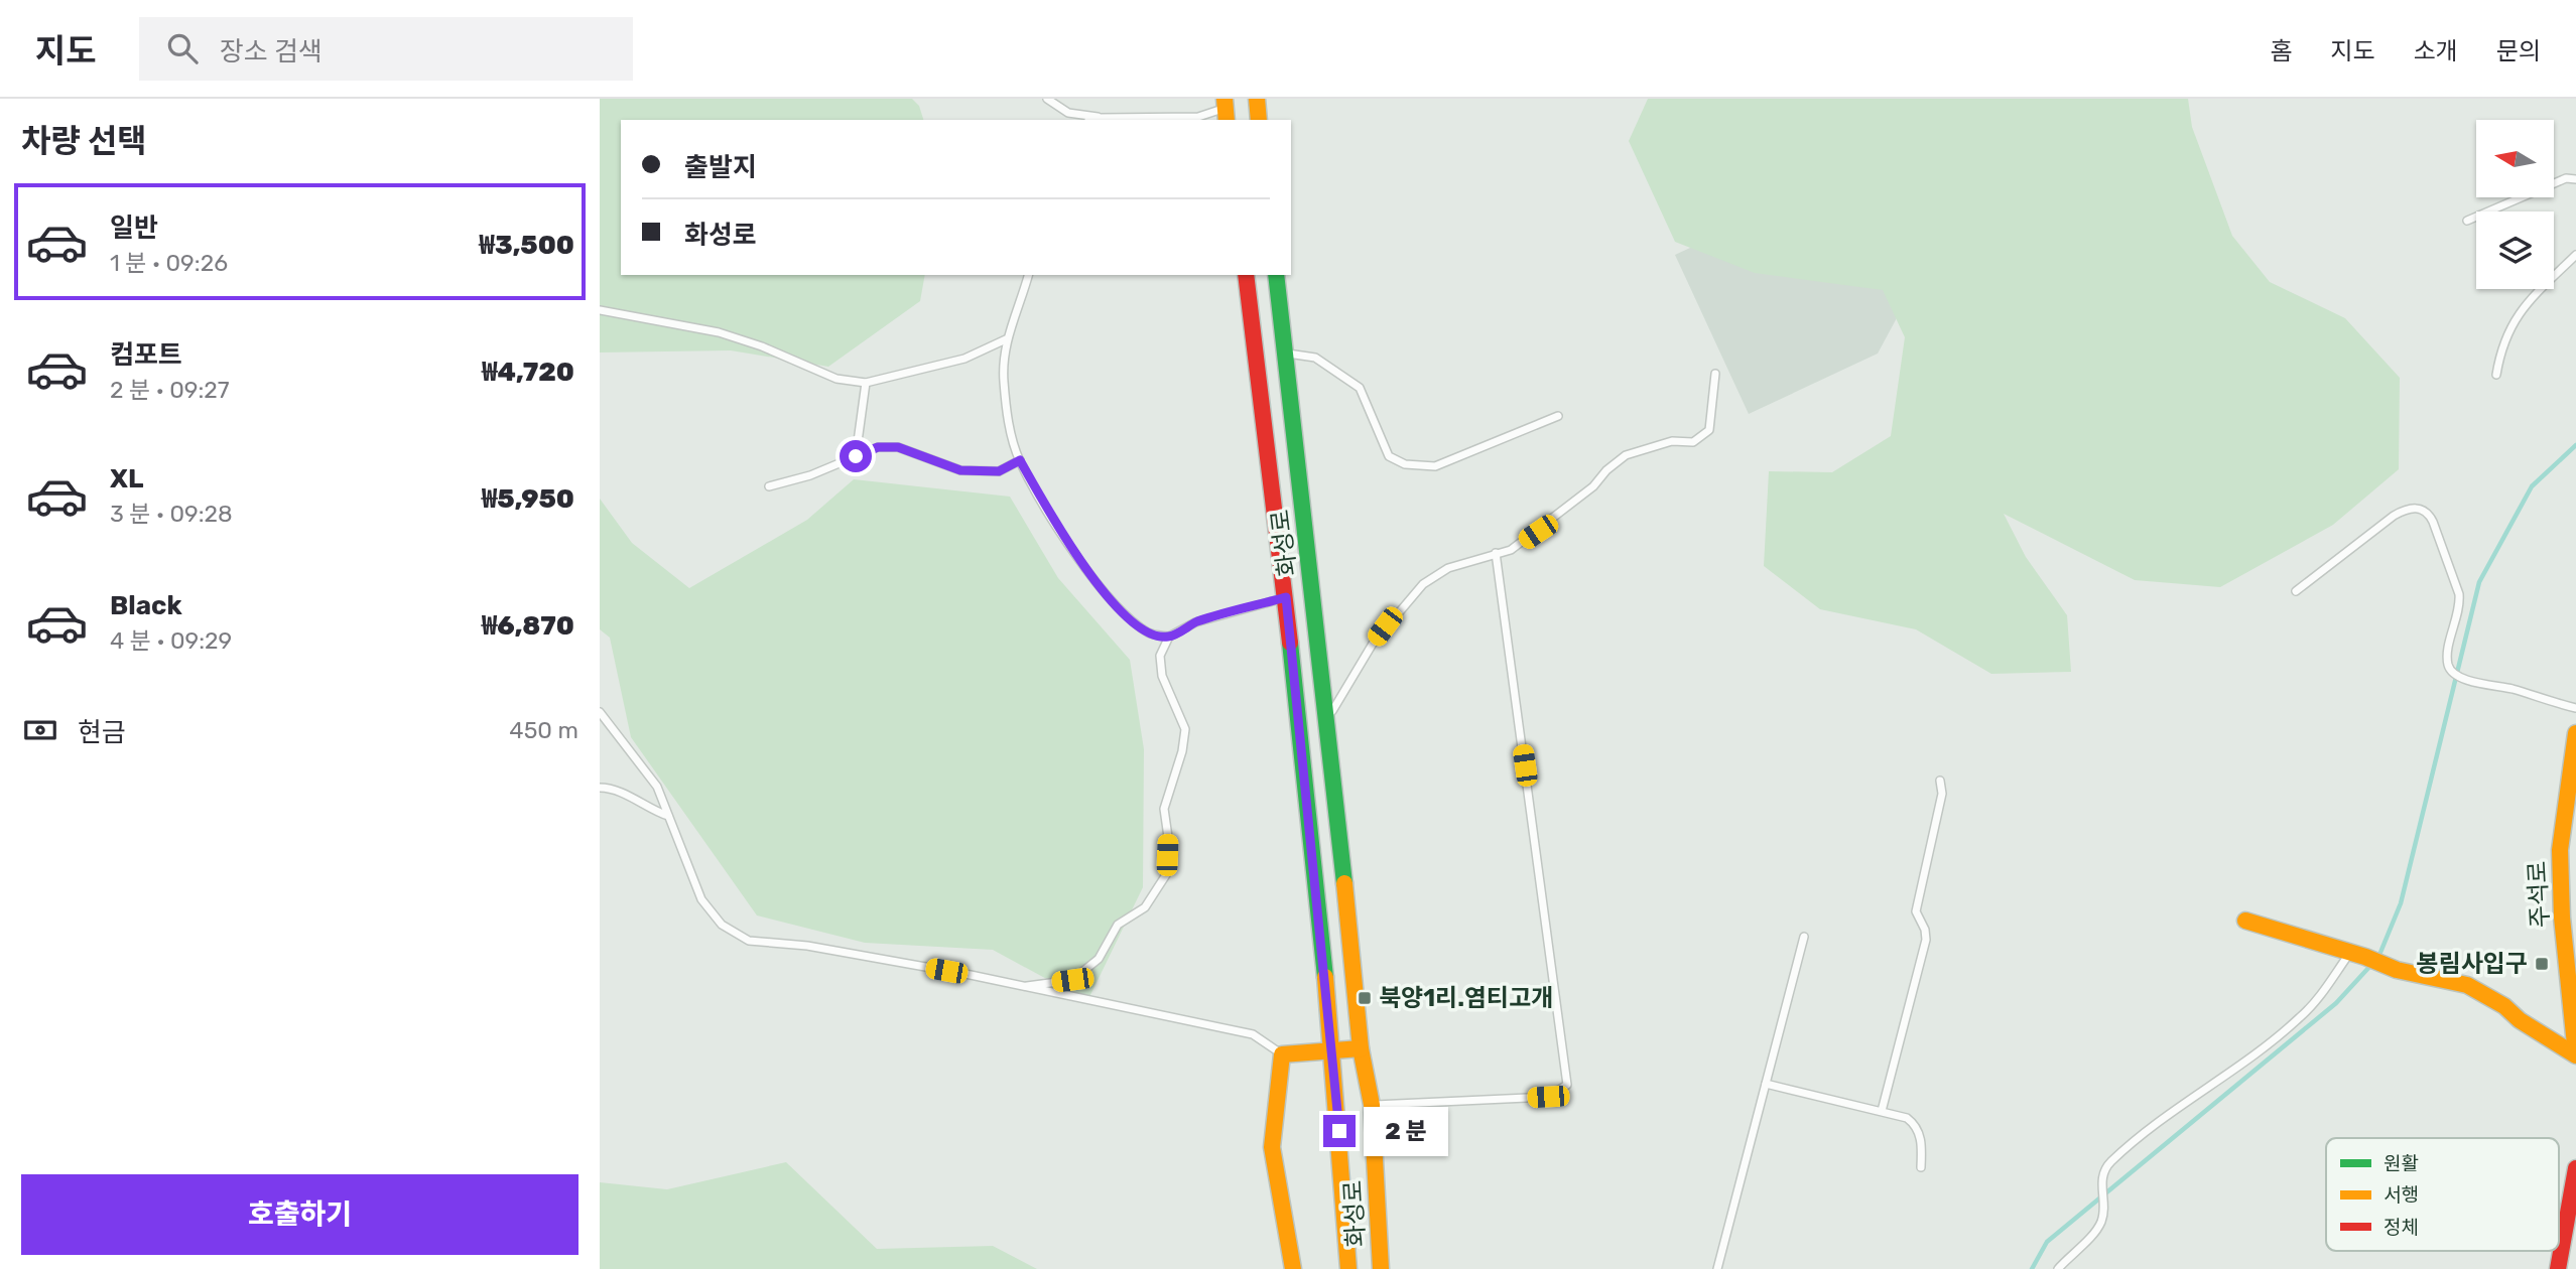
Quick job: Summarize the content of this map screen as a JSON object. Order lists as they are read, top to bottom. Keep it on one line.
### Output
{"streets":{"main road":["화성로","주석로"]},"places":{"transit":["봉림사입구","북양1리.염티고개"]},"legend":["원활","서행","정체"],"north":"left","page":{"header":"지도","search":"장소 검색","nav":["홈","지도","소개","문의"],"heading":"차량 선택","banner":["출발지","화성로"],"list":[{"name":"일반","note":"1 분 · 09:26","value":"₩3,500"},{"name":"컴포트","note":"2 분 · 09:27","value":"₩4,720"},{"name":"XL","note":"3 분 · 09:28","value":"₩5,950"},{"name":"Black","note":"4 분 · 09:29","value":"₩6,870"}],"pay":["현금","450 m"],"bubble":"2 분","buttons":"호출하기"}}
